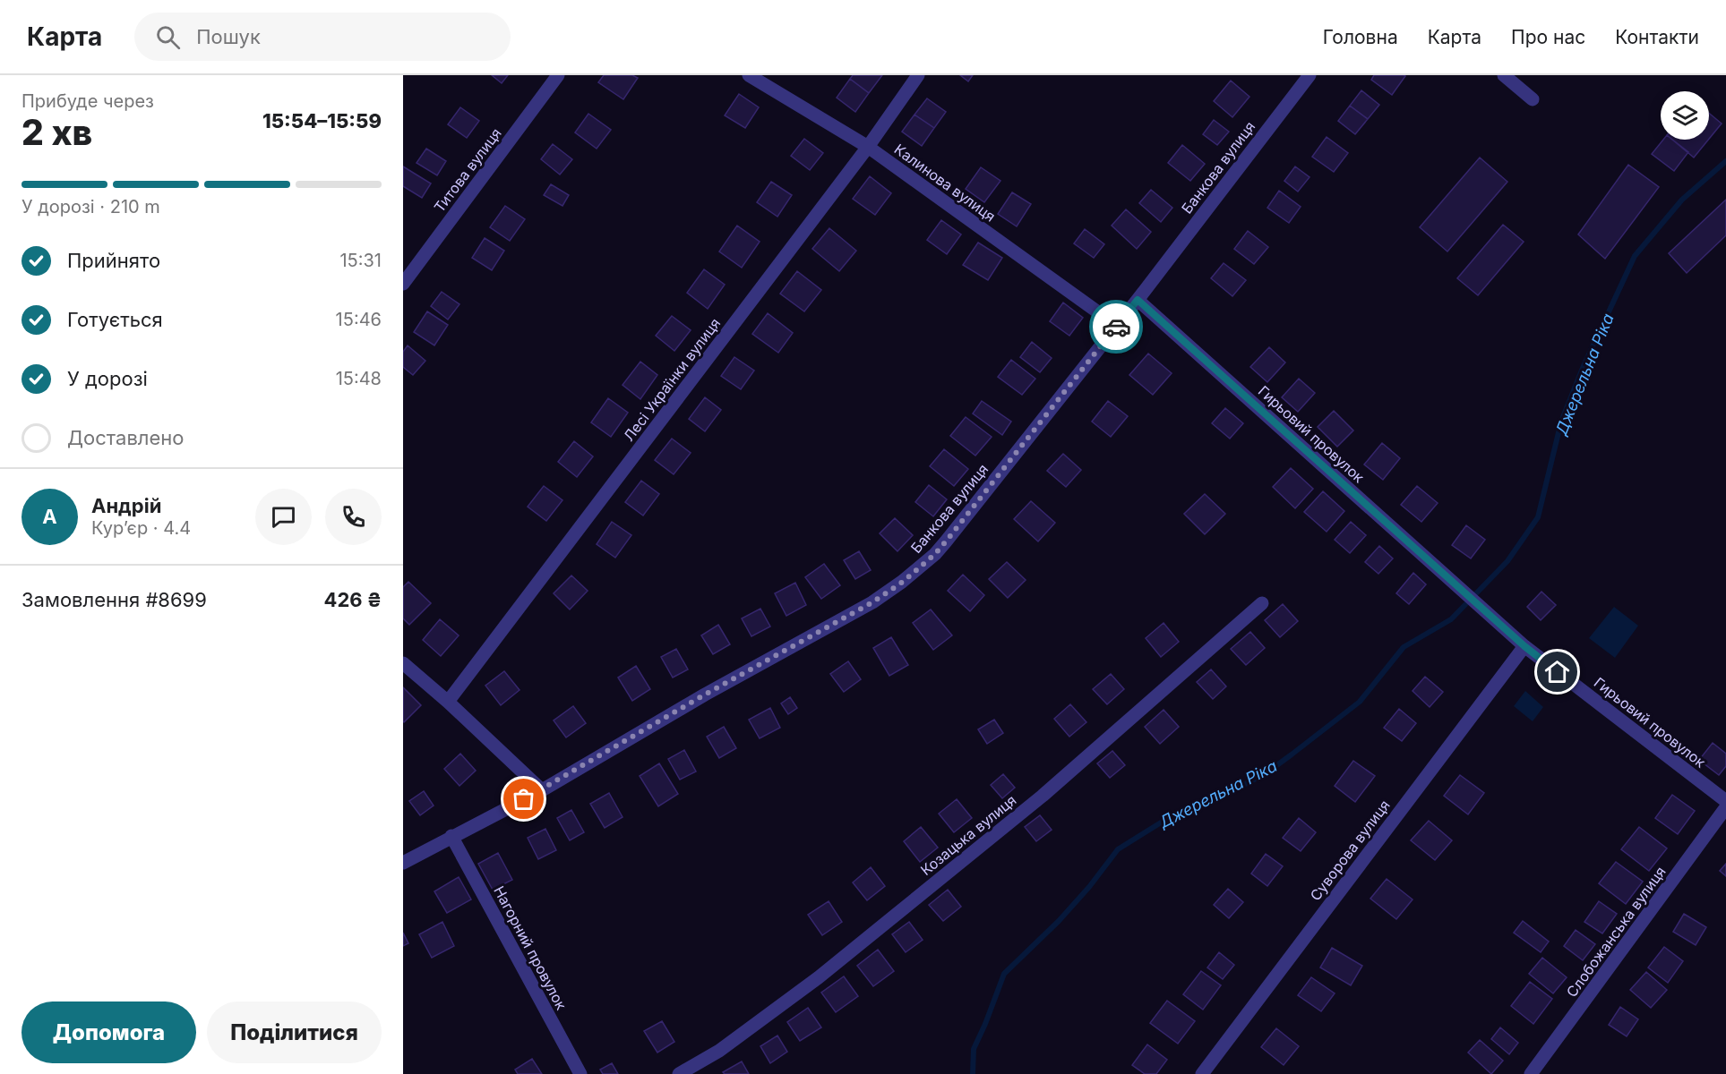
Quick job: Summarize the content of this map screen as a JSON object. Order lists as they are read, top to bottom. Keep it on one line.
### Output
{"streets":{"street":["Банкова вулиця","Титова вулиця","Калинова вулиця","Лесі Українки вулиця","Гирьовий провулок","Козацька вулиця","Суворова вулиця","Слобожанська вулиця","Нагорний провулок"]},"crossings":[["Банкова вулиця","Калинова вулиця"],["Банкова вулиця","Гирьовий провулок"],["Банкова вулиця","Нагорний провулок"],["Калинова вулиця","Лесі Українки вулиця"],["Гирьовий провулок","Суворова вулиця"]],"water":["Джерельна Ріка"],"page":{"header":"Карта","search":"Пошук","nav":["Головна","Карта","Про нас","Контакти"],"heading":["2 хв","Прибуде через","15:54–15:59"],"panel":["Андрій","Кур’єр · 4.4","Замовлення #8699","426 ₴"],"bar":"У дорозі · 210 m","list":[["Прийнято","15:31"],["Готується","15:46"],["У дорозі","15:48"],"Доставлено"],"round":"А","buttons":["Допомога","Поділитися"]}}
